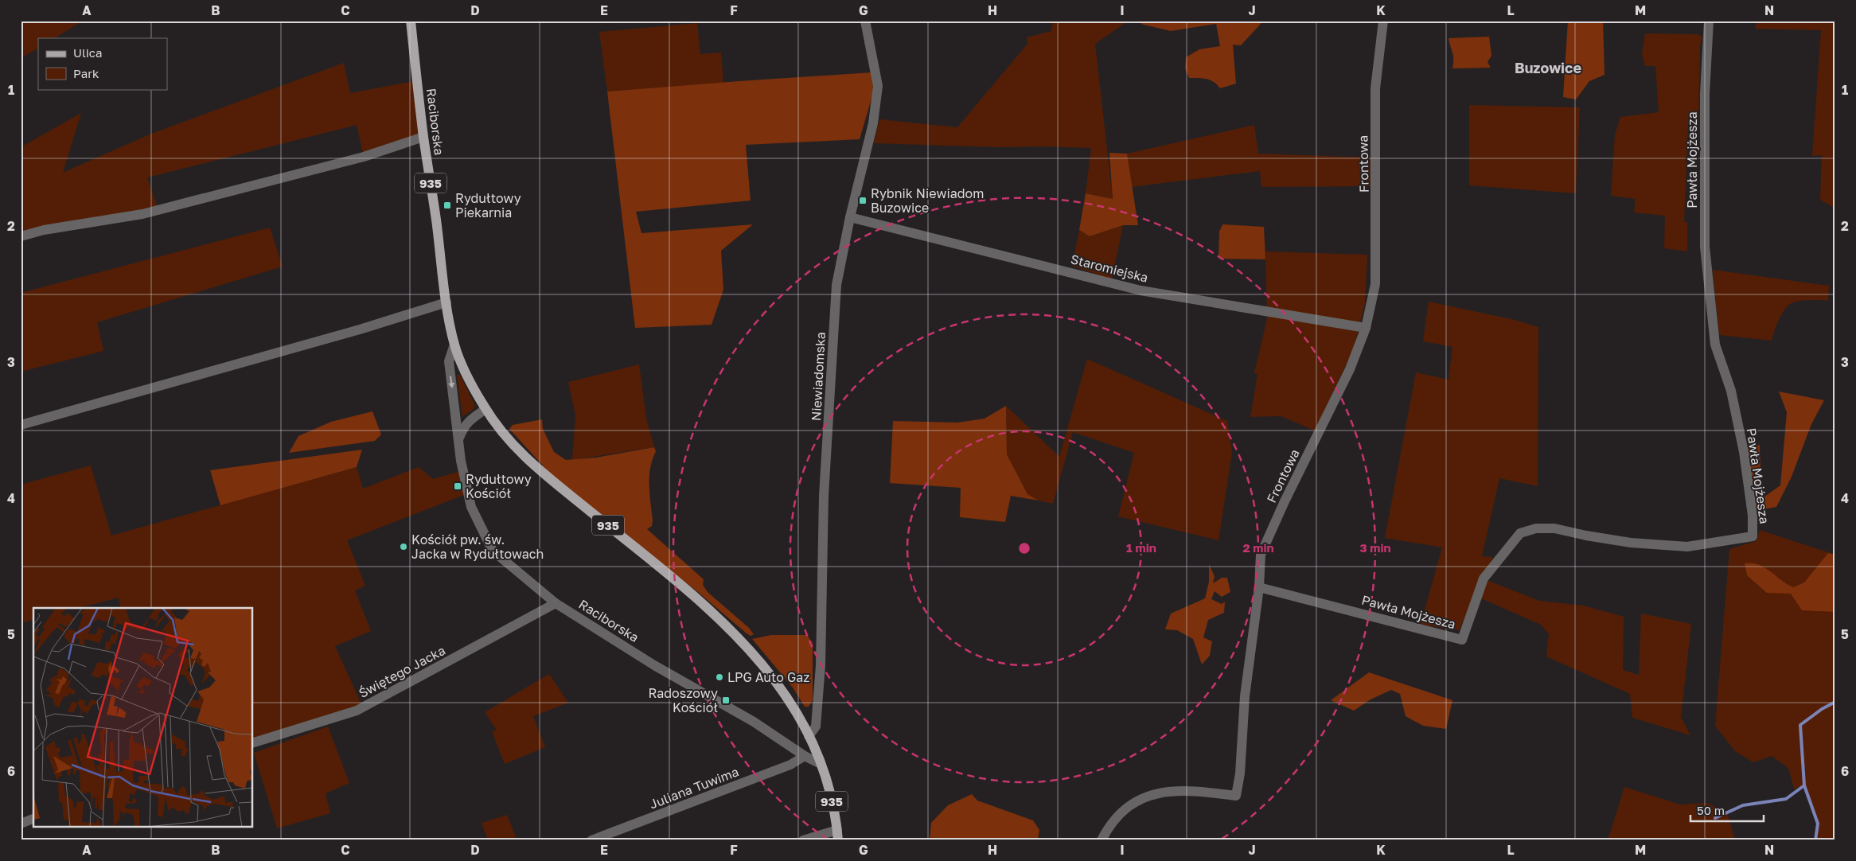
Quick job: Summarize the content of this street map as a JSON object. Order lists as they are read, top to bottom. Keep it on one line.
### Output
{"streets":{"main road":["Raciborska","935"],"street":["Pawła Mojżesza","Frontowa","Staromiejska","Niewiadomska","Świętego Jacka","Juliana Tuwima"]},"crossings":[["Raciborska","Niewiadomska"],["Raciborska","Świętego Jacka"],["Raciborska","Juliana Tuwima"],["Pawła Mojżesza","Frontowa"],["Frontowa","Staromiejska"],["Staromiejska","Niewiadomska"]],"districts":["Buzowice"],"places":{"transit":["Rybnik Niewiadom Buzowice","Rydułtowy Piekarnia","Rydułtowy Kościół","Radoszowy Kościół"],"other":["Kościół pw. św. Jacka w Rydułtowach","LPG Auto Gaz"]},"legend":["Ulica","Park"],"scale_bar":"50 m","grid":{"columns":["A","B","C","D","E","F","G","H","I","J","K","L","M","N"],"rows":["1","2","3","4","5","6"]},"rings":["1 min","2 min","3 min"]}
